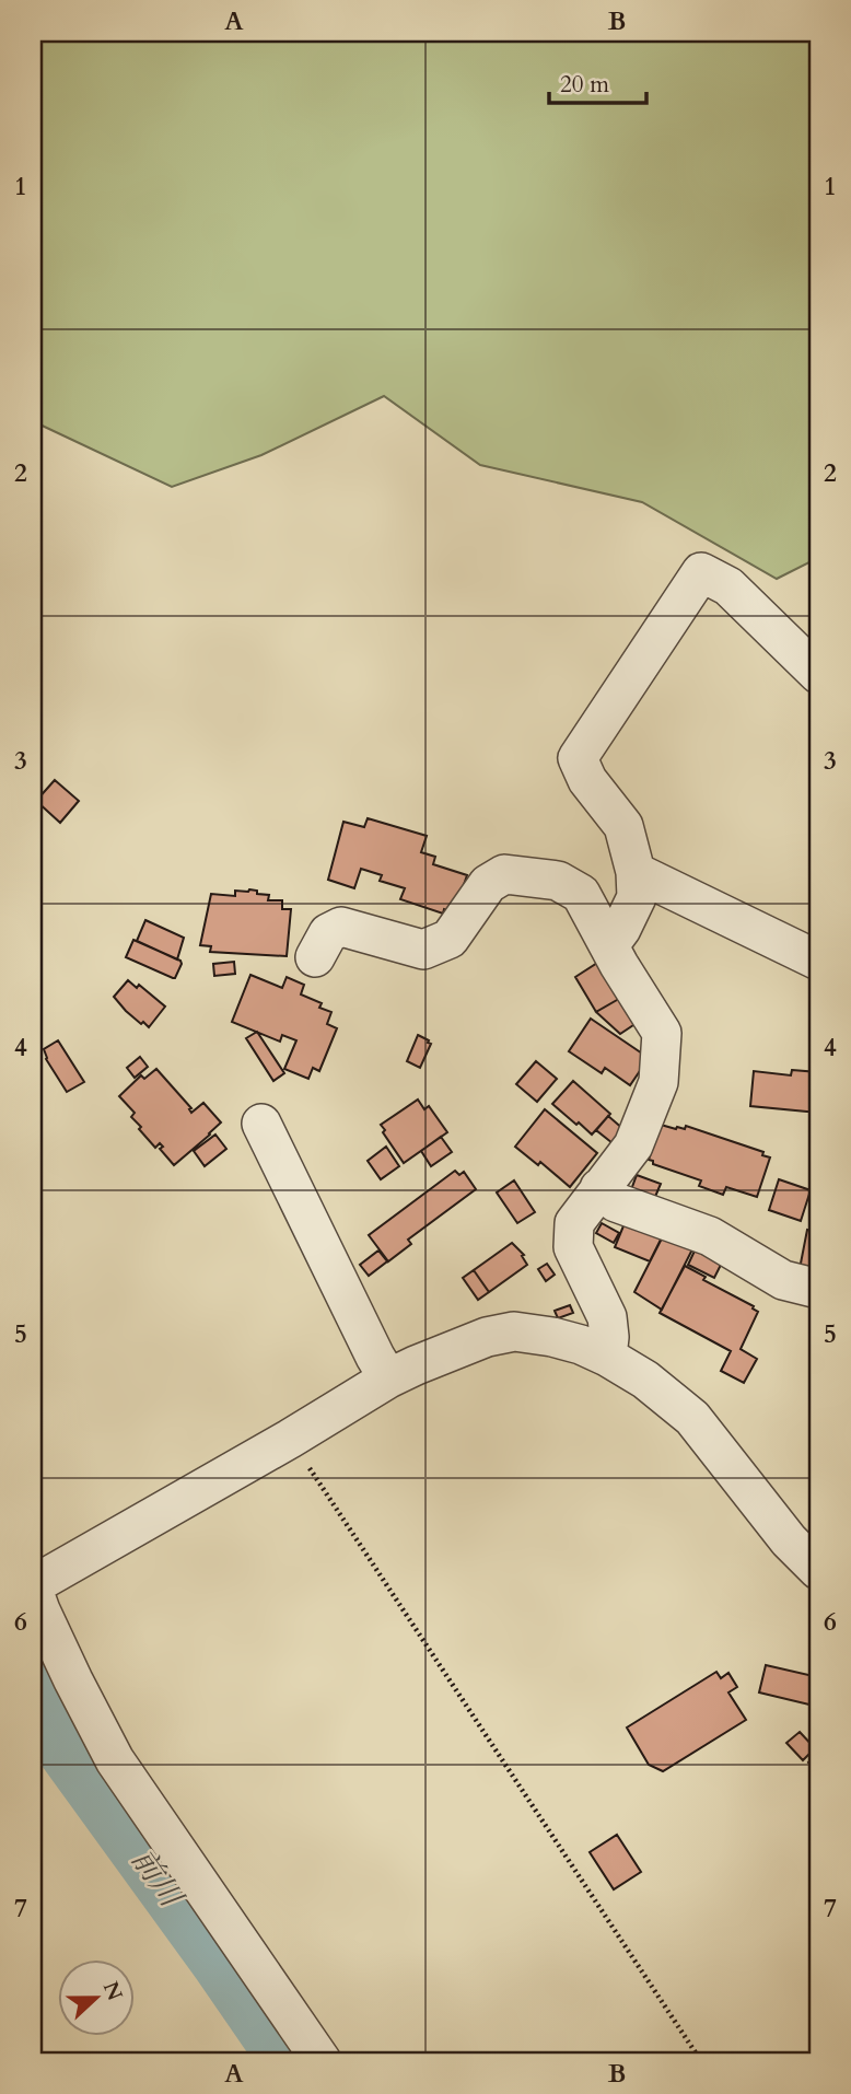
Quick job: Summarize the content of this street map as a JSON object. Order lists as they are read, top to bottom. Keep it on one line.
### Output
{"water":["前川"],"scale_bar":"20 m","north":"right","grid":{"columns":["A","B"],"rows":["1","2","3","4","5","6","7"]}}
